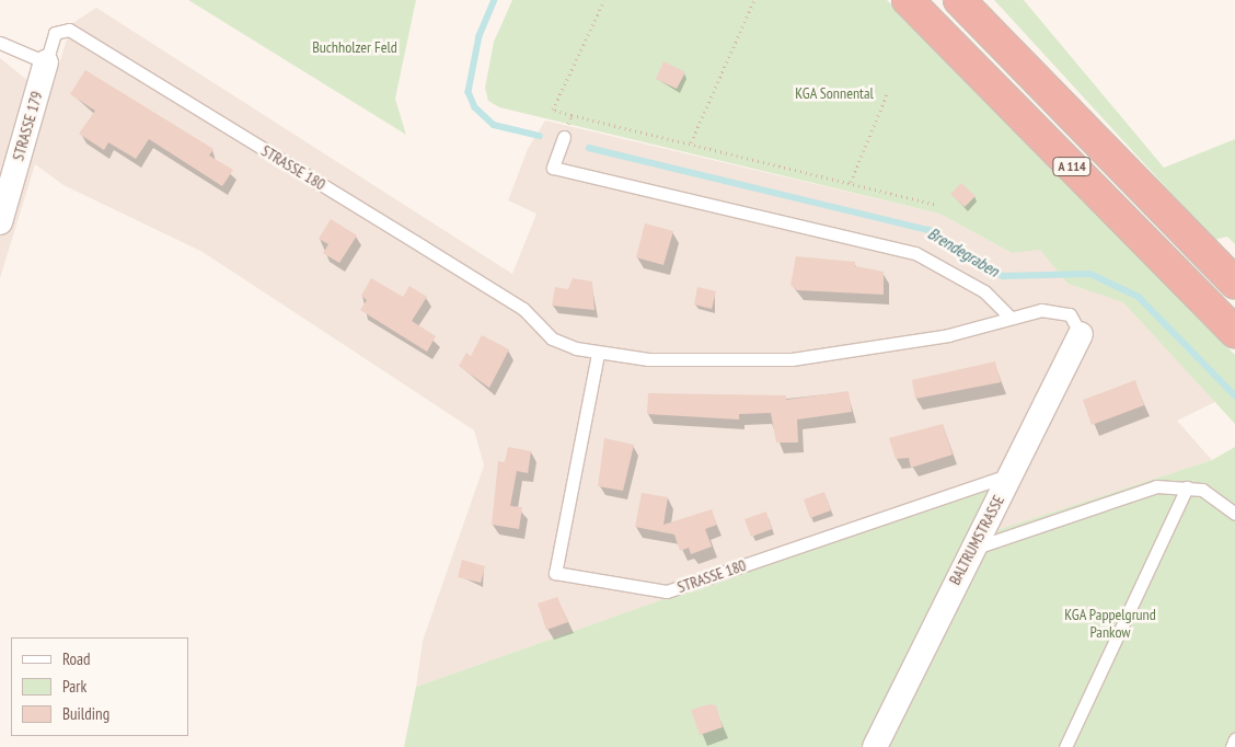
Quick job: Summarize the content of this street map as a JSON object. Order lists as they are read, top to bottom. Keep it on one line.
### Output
{"streets":{"highway":["A 114"],"street":["STRASSE 179","BALTRUMSTRASSE"],"lane":["STRASSE 180"]},"crossings":[["STRASSE 179","STRASSE 180"],["STRASSE 180","BALTRUMSTRASSE"]],"water":["Brendegraben"],"parks":["Buchholzer Feld","KGA Sonnental","KGA Pappelgrund Pankow"],"legend":["Road","Park","Building"]}
